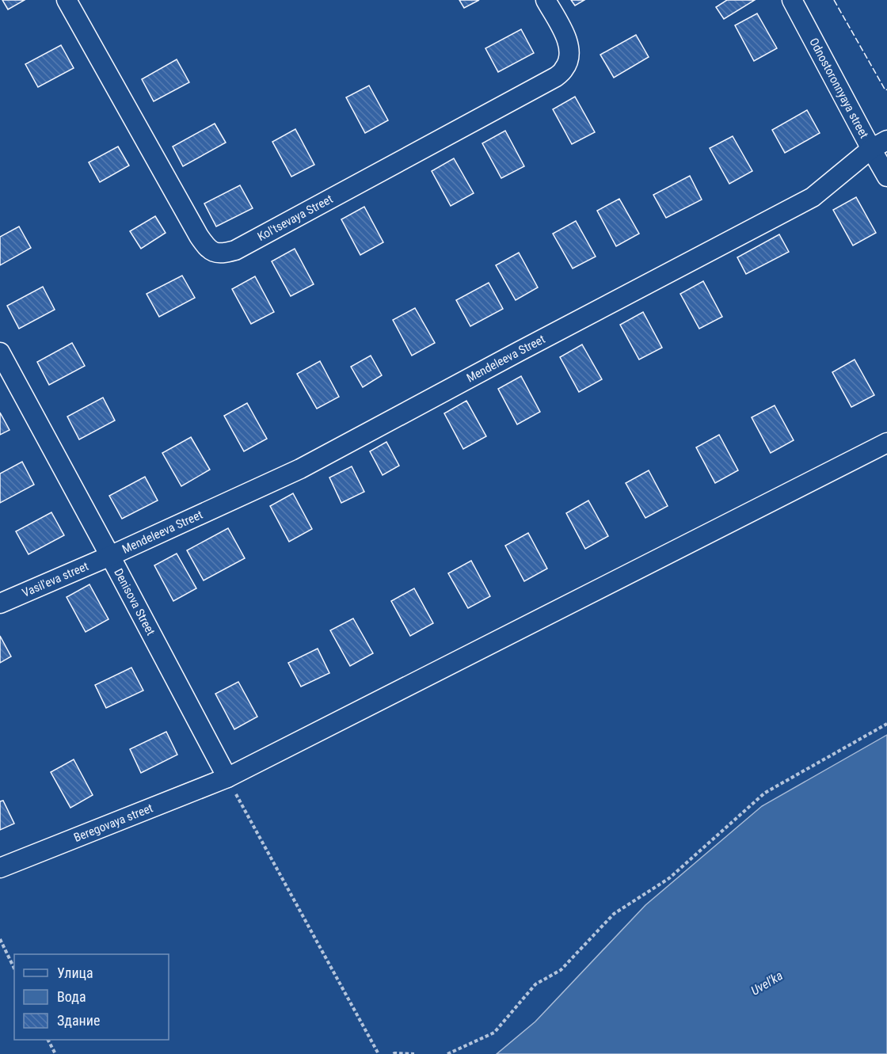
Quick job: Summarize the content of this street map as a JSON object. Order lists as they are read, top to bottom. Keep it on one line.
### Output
{"streets":{"street":["Odnostoronnyaya street","Kol'tsevaya Street","Mendeleeva Street","Vasil'eva street","Denisova Street","Beregovaya street"]},"crossings":[["Odnostoronnyaya street","Mendeleeva Street"],["Mendeleeva Street","Vasil'eva street"],["Mendeleeva Street","Denisova Street"],["Vasil'eva street","Denisova Street"],["Denisova Street","Beregovaya street"]],"water":["Uvel'ka"],"legend":["Улица","Вода","Здание"]}
